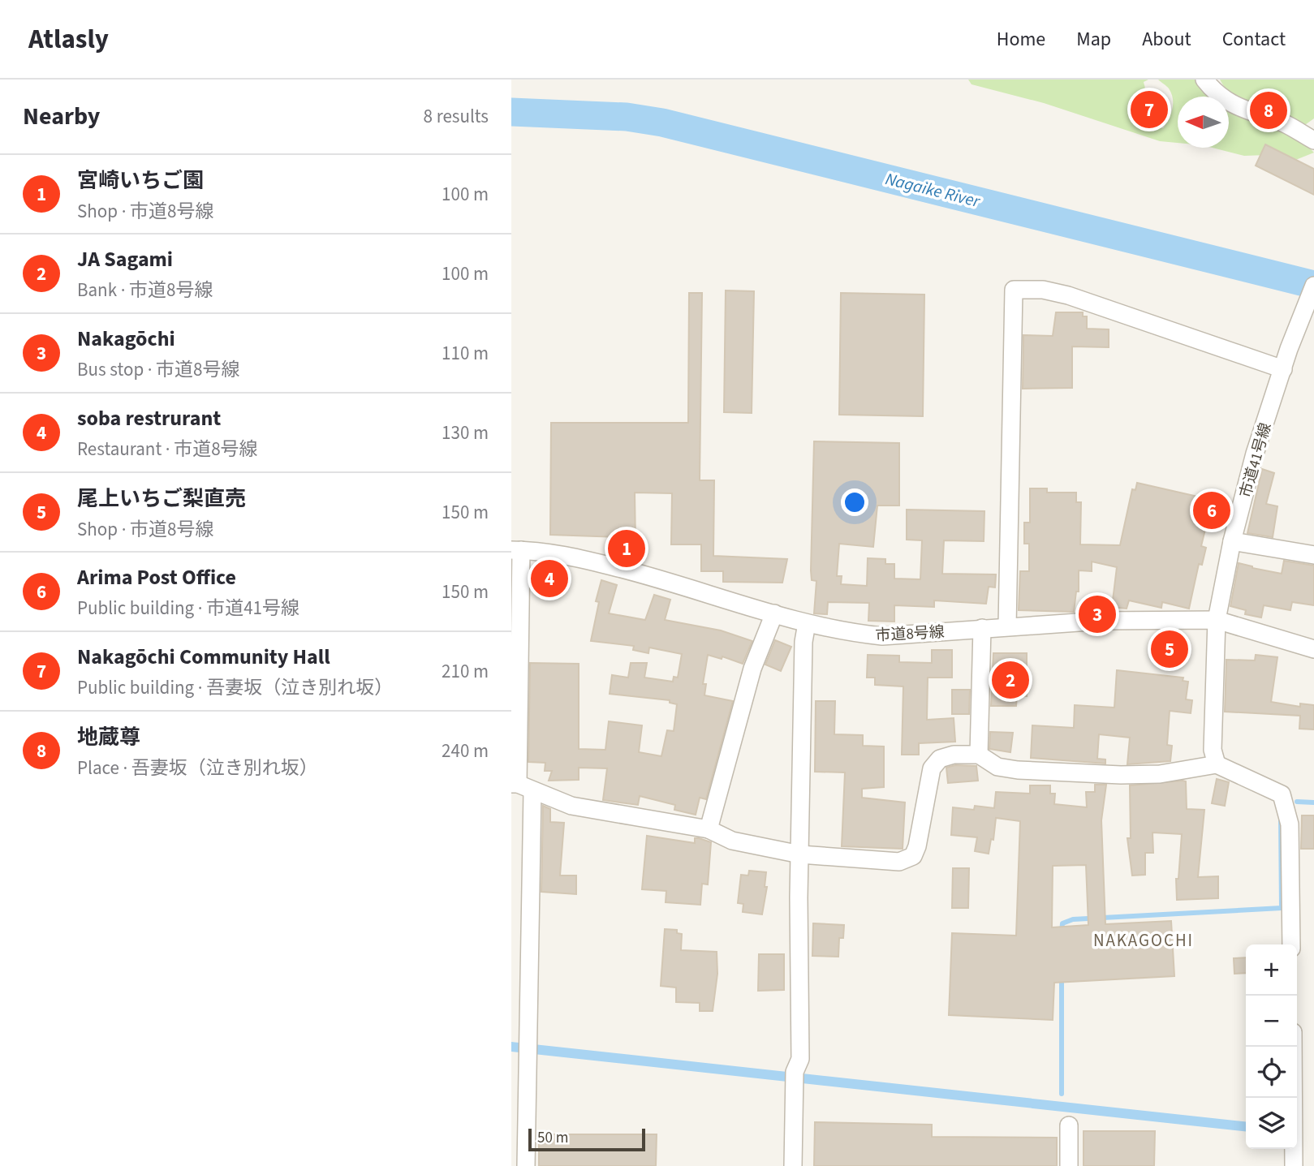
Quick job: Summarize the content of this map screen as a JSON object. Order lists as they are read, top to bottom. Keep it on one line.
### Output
{"streets":{"street":["市道41号線","市道8号線"]},"crossings":[["市道41号線","市道8号線"]],"districts":["NAKAGOCHI"],"water":["Nagaike River"],"scale_bar":"50 m","north":"left","page":{"header":"Atlasly","nav":["Home","Map","About","Contact"],"heading":["Nearby","8 results"],"pins":["7","8","6","1","4","3","5","2"],"list":[{"mark":"1","name":"宮崎いちご園","note":"Shop · 市道8号線","value":"100 m"},{"mark":"2","name":"JA Sagami","note":"Bank · 市道8号線","value":"100 m"},{"mark":"3","name":"Nakagōchi","note":"Bus stop · 市道8号線","value":"110 m"},{"mark":"4","name":"soba restrurant","note":"Restaurant · 市道8号線","value":"130 m"},{"mark":"5","name":"尾上いちご梨直売","note":"Shop · 市道8号線","value":"150 m"},{"mark":"6","name":"Arima Post Office","note":"Public building · 市道41号線","value":"150 m"},{"mark":"7","name":"Nakagōchi Community Hall","note":"Public building · 吾妻坂（泣き別れ坂）","value":"210 m"},{"mark":"8","name":"地蔵尊","note":"Place · 吾妻坂（泣き別れ坂）","value":"240 m"}],"map_buttons":["+","−"],"scale":"50 m"}}
